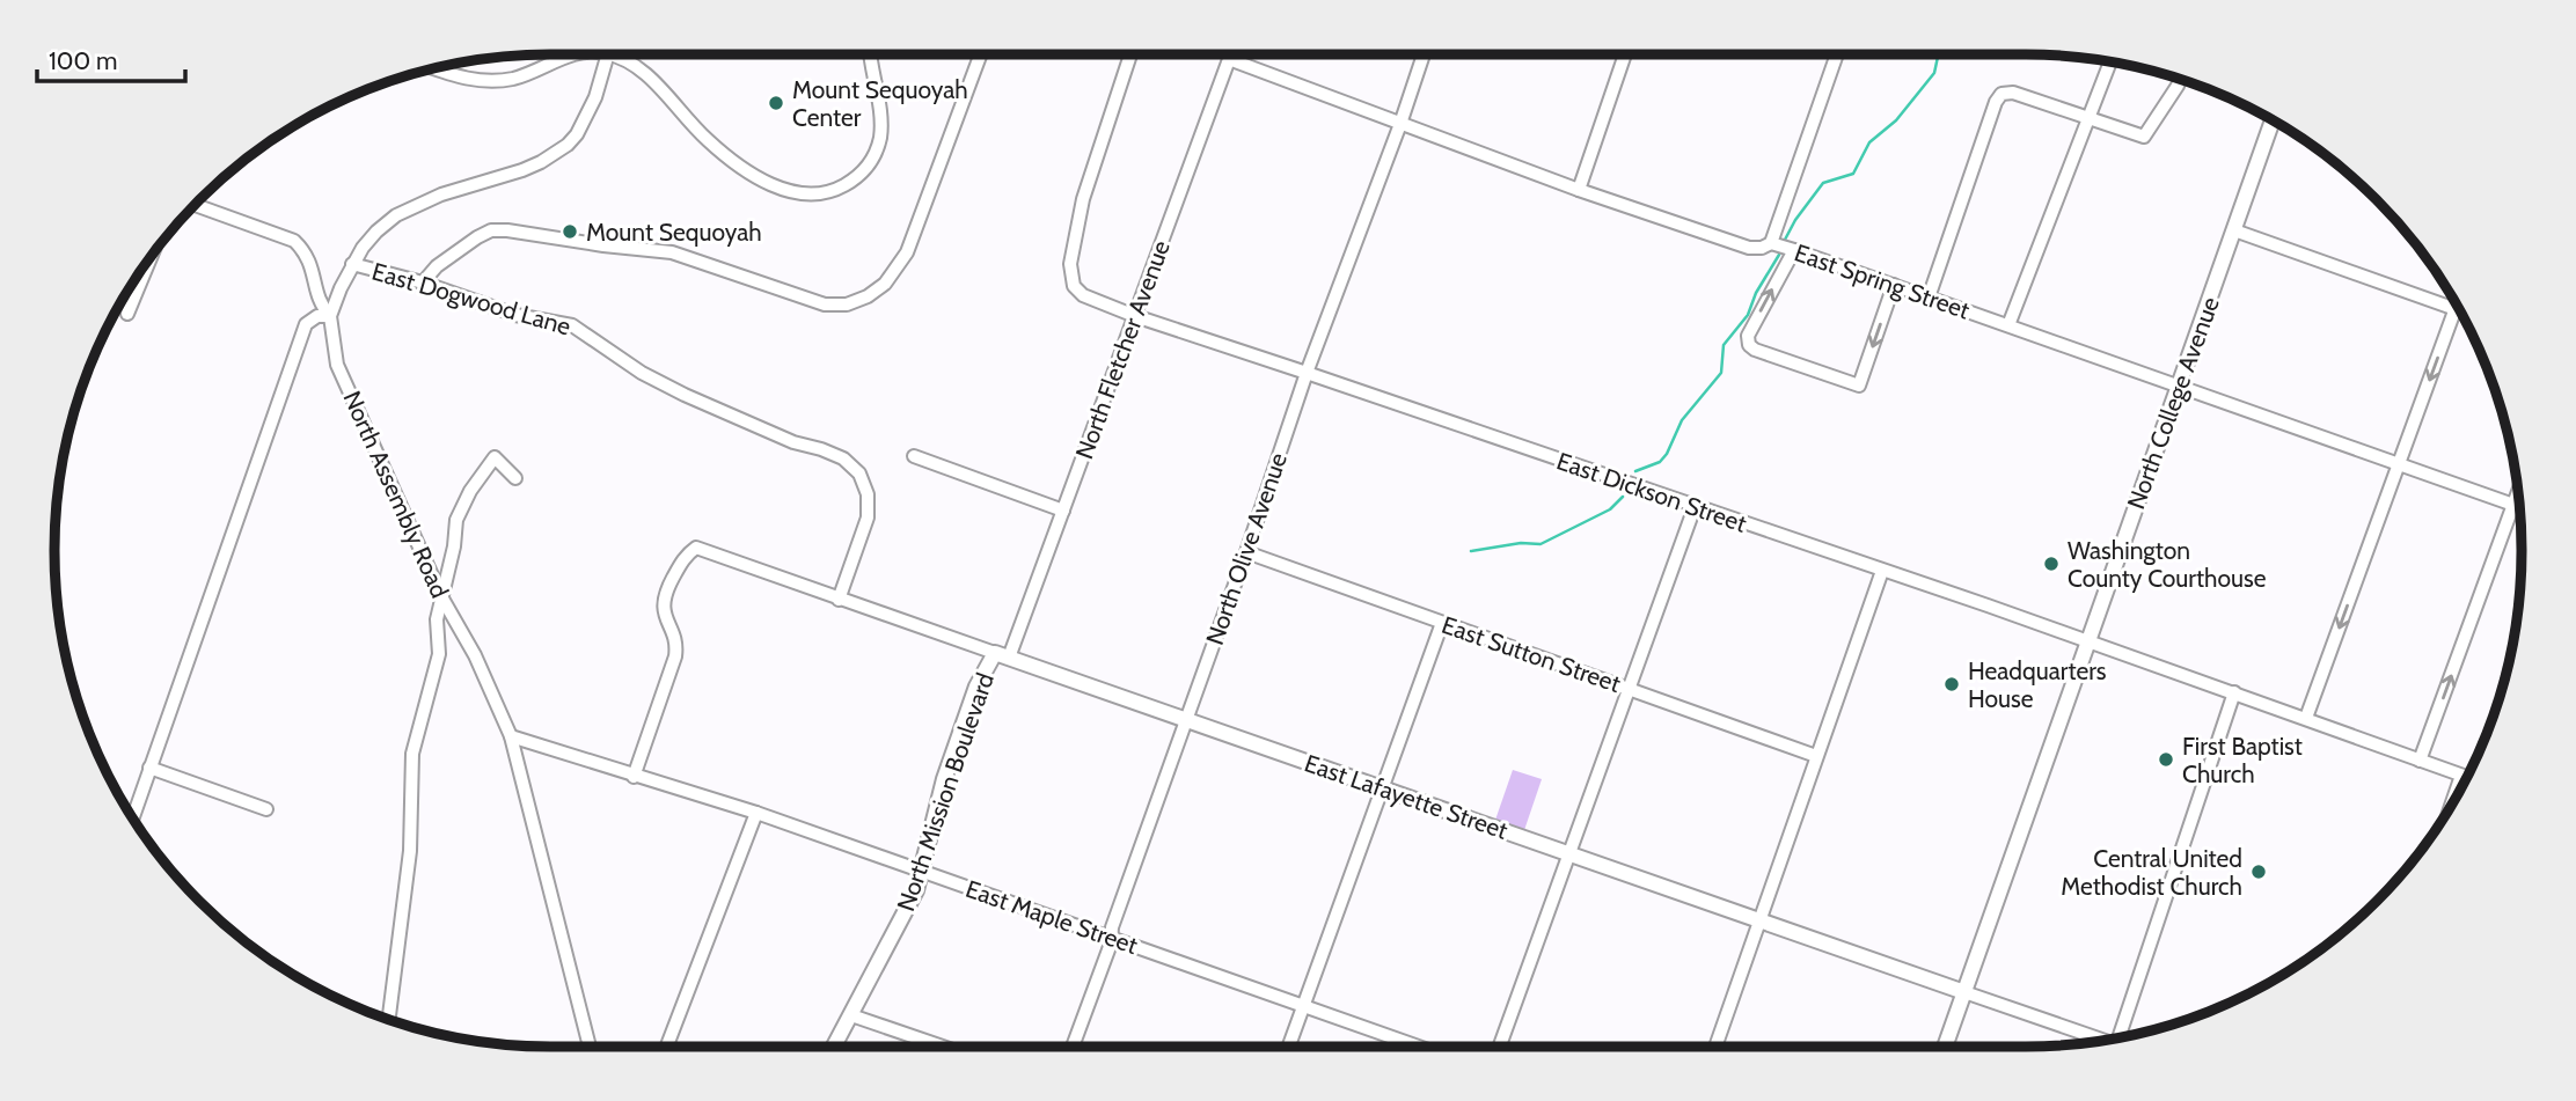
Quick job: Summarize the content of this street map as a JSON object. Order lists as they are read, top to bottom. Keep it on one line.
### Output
{"streets":{"main road":["North College Avenue","North Mission Boulevard","East Lafayette Street"],"street":["East Spring Street","East Dogwood Lane","North Fletcher Avenue","East Dickson Street","North Assembly Road","North Olive Avenue","East Sutton Street","East Maple Street"]},"crossings":[["East Spring Street","North Fletcher Avenue"],["East Spring Street","North College Avenue"],["East Spring Street","North Olive Avenue"],["East Dogwood Lane","East Lafayette Street"],["North Fletcher Avenue","East Dickson Street"],["North Fletcher Avenue","North Mission Boulevard"],["North Fletcher Avenue","East Lafayette Street"],["North College Avenue","East Dickson Street"],["North College Avenue","East Lafayette Street"],["East Dickson Street","North Olive Avenue"],["North Assembly Road","East Maple Street"],["North Olive Avenue","East Sutton Street"],["North Olive Avenue","East Lafayette Street"],["North Olive Avenue","East Maple Street"],["North Mission Boulevard","East Lafayette Street"],["North Mission Boulevard","East Maple Street"],["East Lafayette Street","East Maple Street"]],"places":["Mount Sequoyah Center","Mount Sequoyah","Washington County Courthouse","Headquarters House","First Baptist Church","Central United Methodist Church"],"scale_bar":"100 m"}
